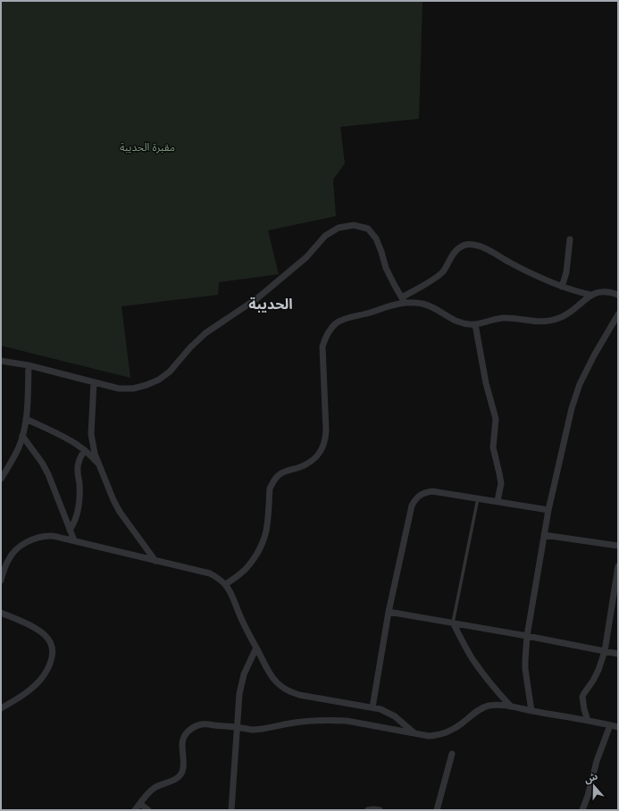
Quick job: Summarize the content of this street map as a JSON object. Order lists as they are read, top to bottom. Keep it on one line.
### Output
{"districts":["الحديبة"],"parks":["مقبرة الحديبة"],"north":"top"}
